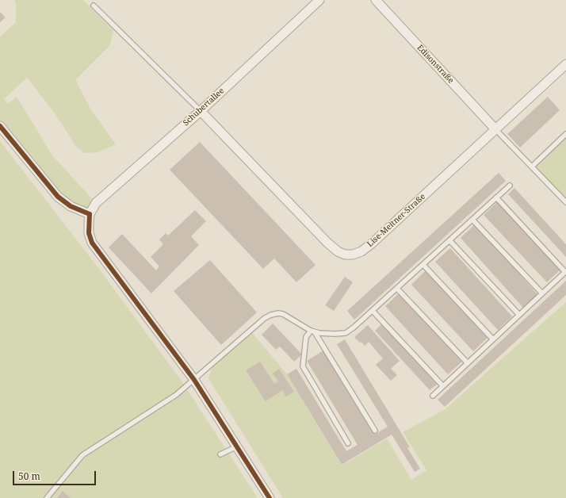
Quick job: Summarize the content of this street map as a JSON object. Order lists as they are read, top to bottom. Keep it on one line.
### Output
{"streets":{"street":["Edisonstraße","Schubertallee","Lise-Meitner-Straße"]},"crossings":[["Edisonstraße","Lise-Meitner-Straße"],["Schubertallee","Lise-Meitner-Straße"]],"scale_bar":"50 m"}
